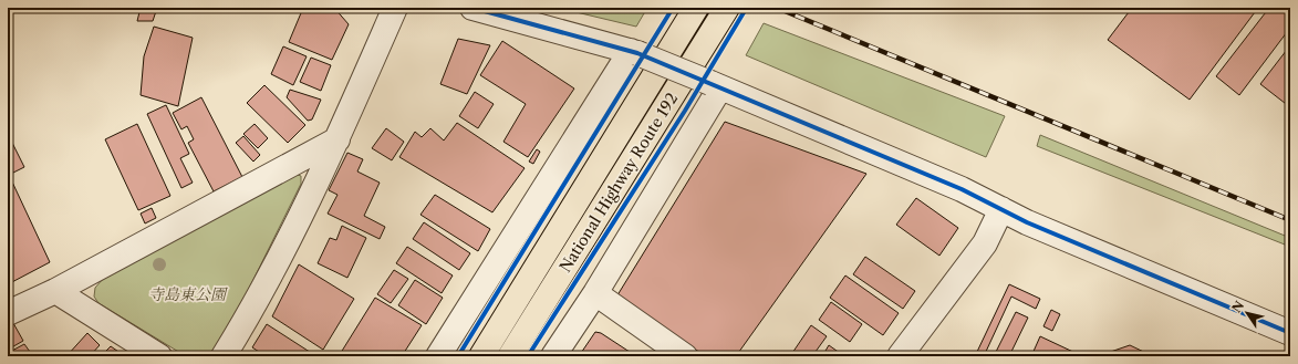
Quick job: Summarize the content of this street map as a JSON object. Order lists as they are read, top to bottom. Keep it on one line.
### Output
{"streets":{"highway":["National Highway Route 192"]},"parks":["寺島東公園"],"north":"top left"}
